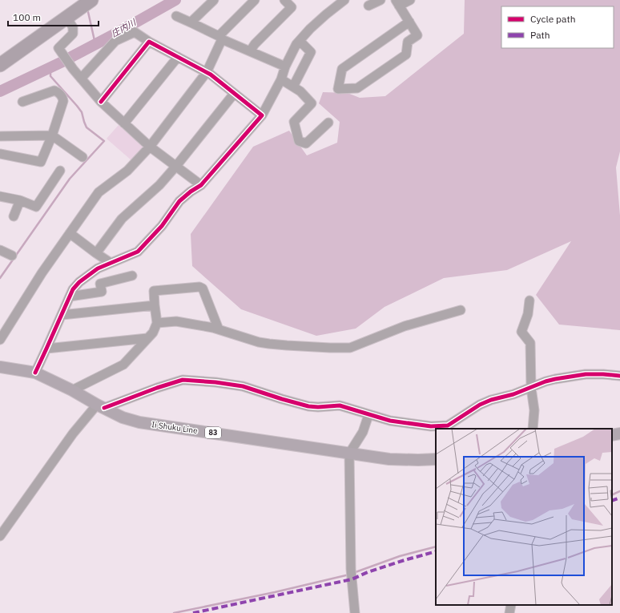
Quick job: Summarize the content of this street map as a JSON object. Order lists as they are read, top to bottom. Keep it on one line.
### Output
{"streets":{"main road":["Ii Shuku Line","83"]},"water":["庄内川"],"legend":["Cycle path","Path"],"scale_bar":"100 m"}
